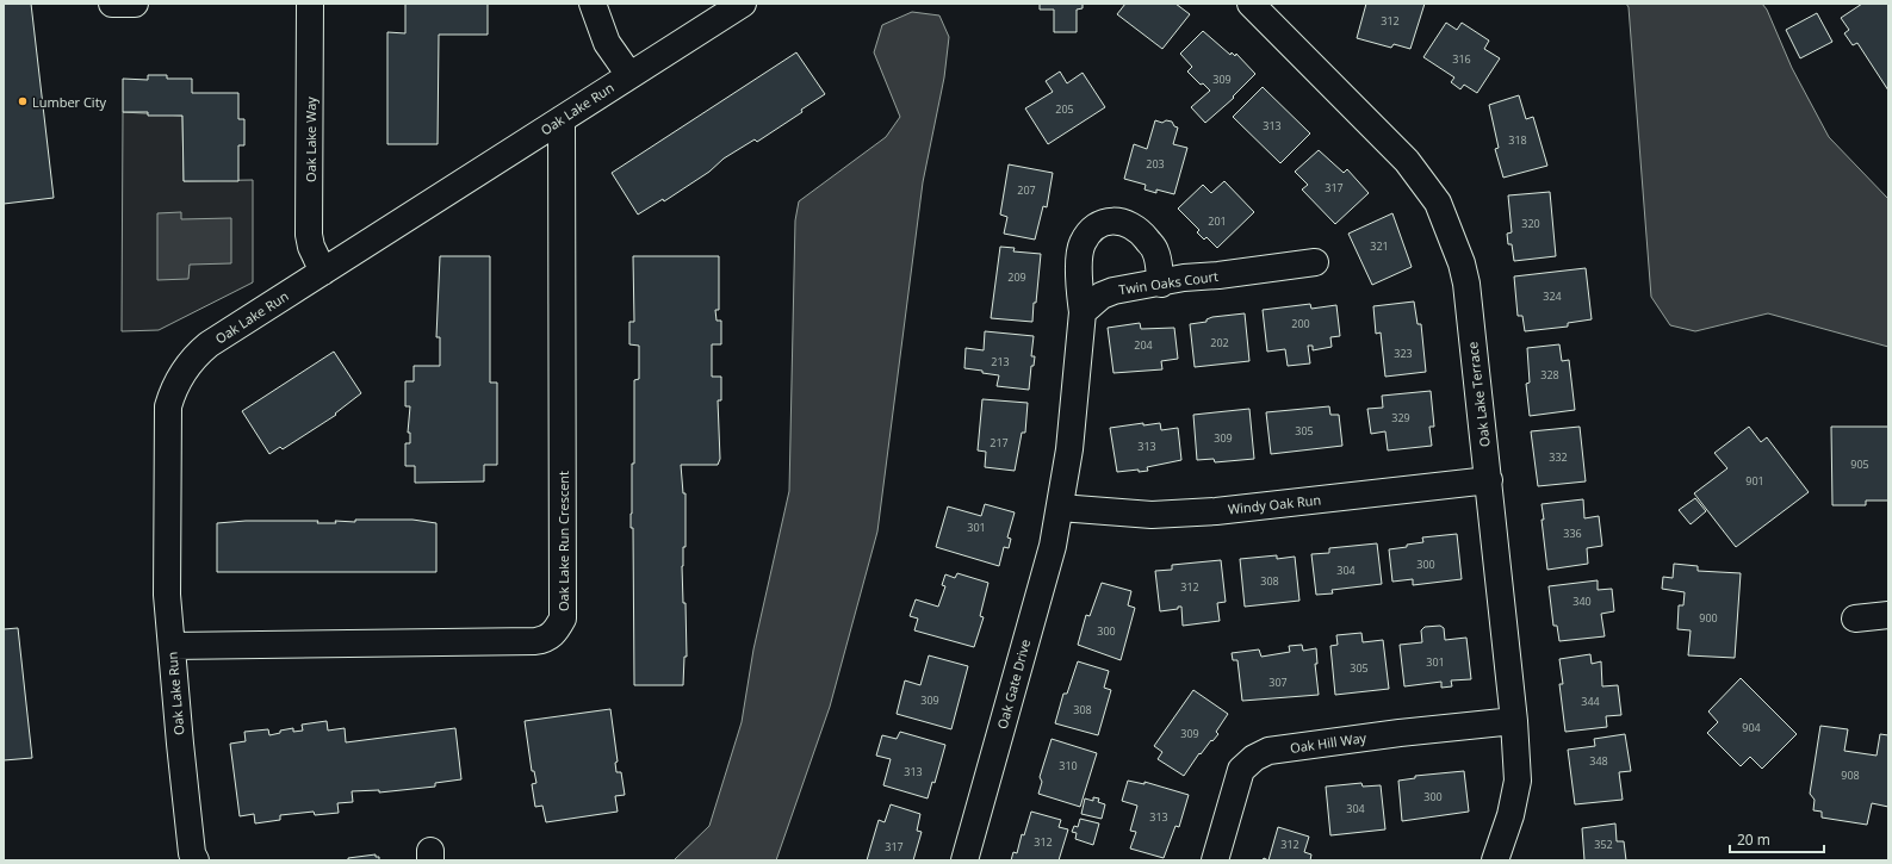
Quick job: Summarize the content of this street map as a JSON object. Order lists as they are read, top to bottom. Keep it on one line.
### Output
{"streets":{"street":["Oak Lake Run","Oak Lake Way","Twin Oaks Court","Oak Lake Terrace","Windy Oak Run","Oak Lake Run Crescent","Oak Gate Drive","Oak Hill Way"]},"crossings":[["Oak Lake Run","Oak Lake Way"],["Oak Lake Run","Oak Lake Run Crescent"],["Oak Lake Terrace","Windy Oak Run"],["Oak Lake Terrace","Oak Hill Way"],["Windy Oak Run","Oak Gate Drive"]],"places":["Lumber City"],"house_numbers":["312","316","309","205","313","318","203","317","207","201","320","321","209","324","200","202","204","323","213","328","329","305","309","217","313","332","905","901","301","336","300","304","308","312","340","900","300","301","305","307","309","344","308","904","309","348","310","313","908","300","304","313","312","312","352","317"],"scale_bar":"20 m"}
